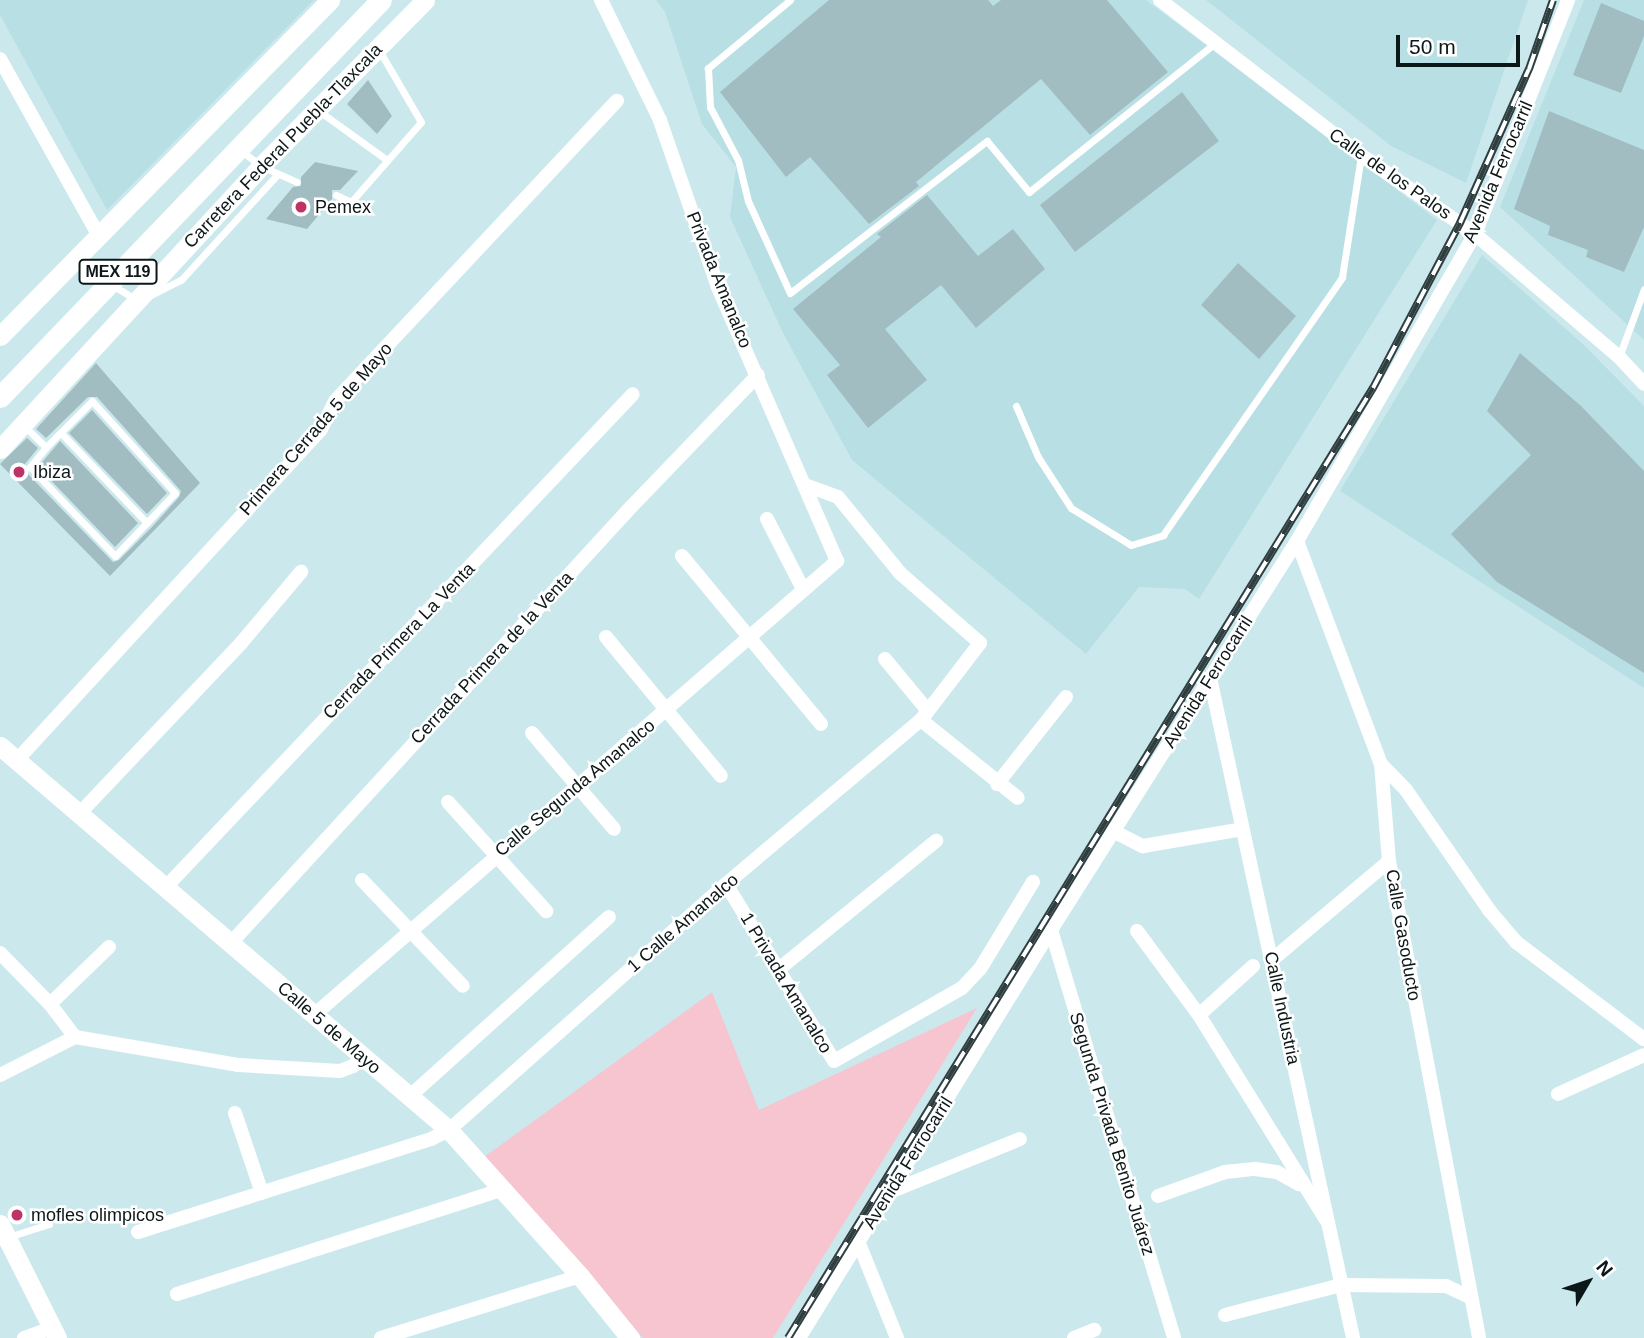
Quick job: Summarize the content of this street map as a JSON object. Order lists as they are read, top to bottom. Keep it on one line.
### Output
{"streets":{"main road":["Carretera Federal Puebla-Tlaxcala","MEX 119","Calle 5 de Mayo"],"street":["Avenida Ferrocarril","Calle de los Palos","Privada Amanalco","Primera Cerrada 5 de Mayo","Cerrada Primera La Venta","Cerrada Primera de la Venta","Calle Segunda Amanalco","1 Calle Amanalco","Calle Gasoducto","1 Privada Amanalco","Calle Industria","Segunda Privada Benito Juárez"]},"crossings":[["Avenida Ferrocarril","Calle de los Palos"],["Avenida Ferrocarril","Calle Gasoducto"],["Avenida Ferrocarril","Calle Industria"],["Avenida Ferrocarril","Segunda Privada Benito Juárez"],["Privada Amanalco","Cerrada Primera de la Venta"],["Privada Amanalco","Calle Segunda Amanalco"],["Privada Amanalco","1 Calle Amanalco"],["Primera Cerrada 5 de Mayo","Calle 5 de Mayo"],["Cerrada Primera La Venta","Calle 5 de Mayo"],["Cerrada Primera de la Venta","Calle 5 de Mayo"],["Calle Segunda Amanalco","Calle 5 de Mayo"],["1 Calle Amanalco","1 Privada Amanalco"],["1 Calle Amanalco","Calle 5 de Mayo"]],"places":["Pemex","Ibiza","mofles olimpicos"],"scale_bar":"50 m","north":"top right"}
